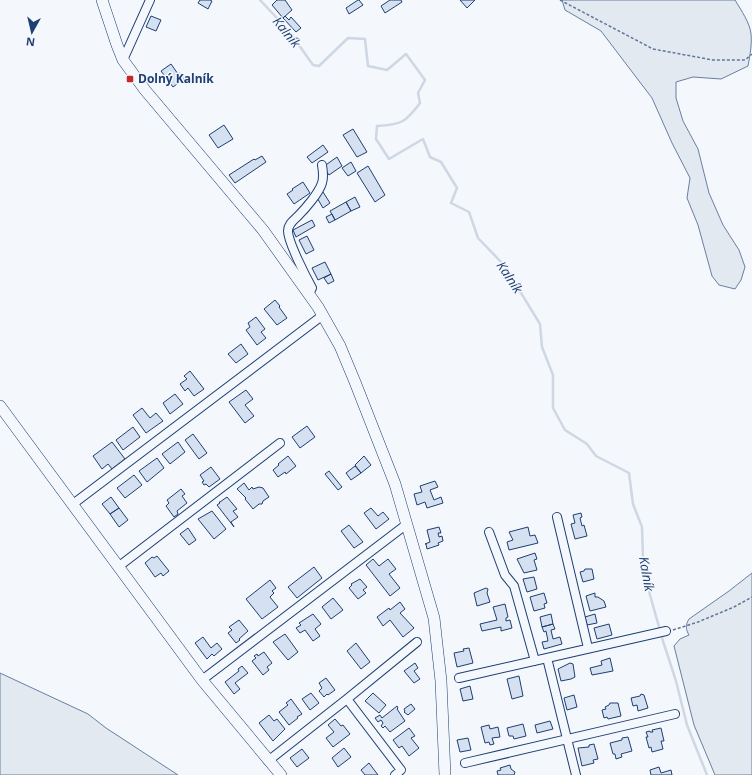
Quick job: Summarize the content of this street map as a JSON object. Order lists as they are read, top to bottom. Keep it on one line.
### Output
{"water":["Kalník"],"places":{"transit":["Dolný Kalník"]},"north":"bottom"}
